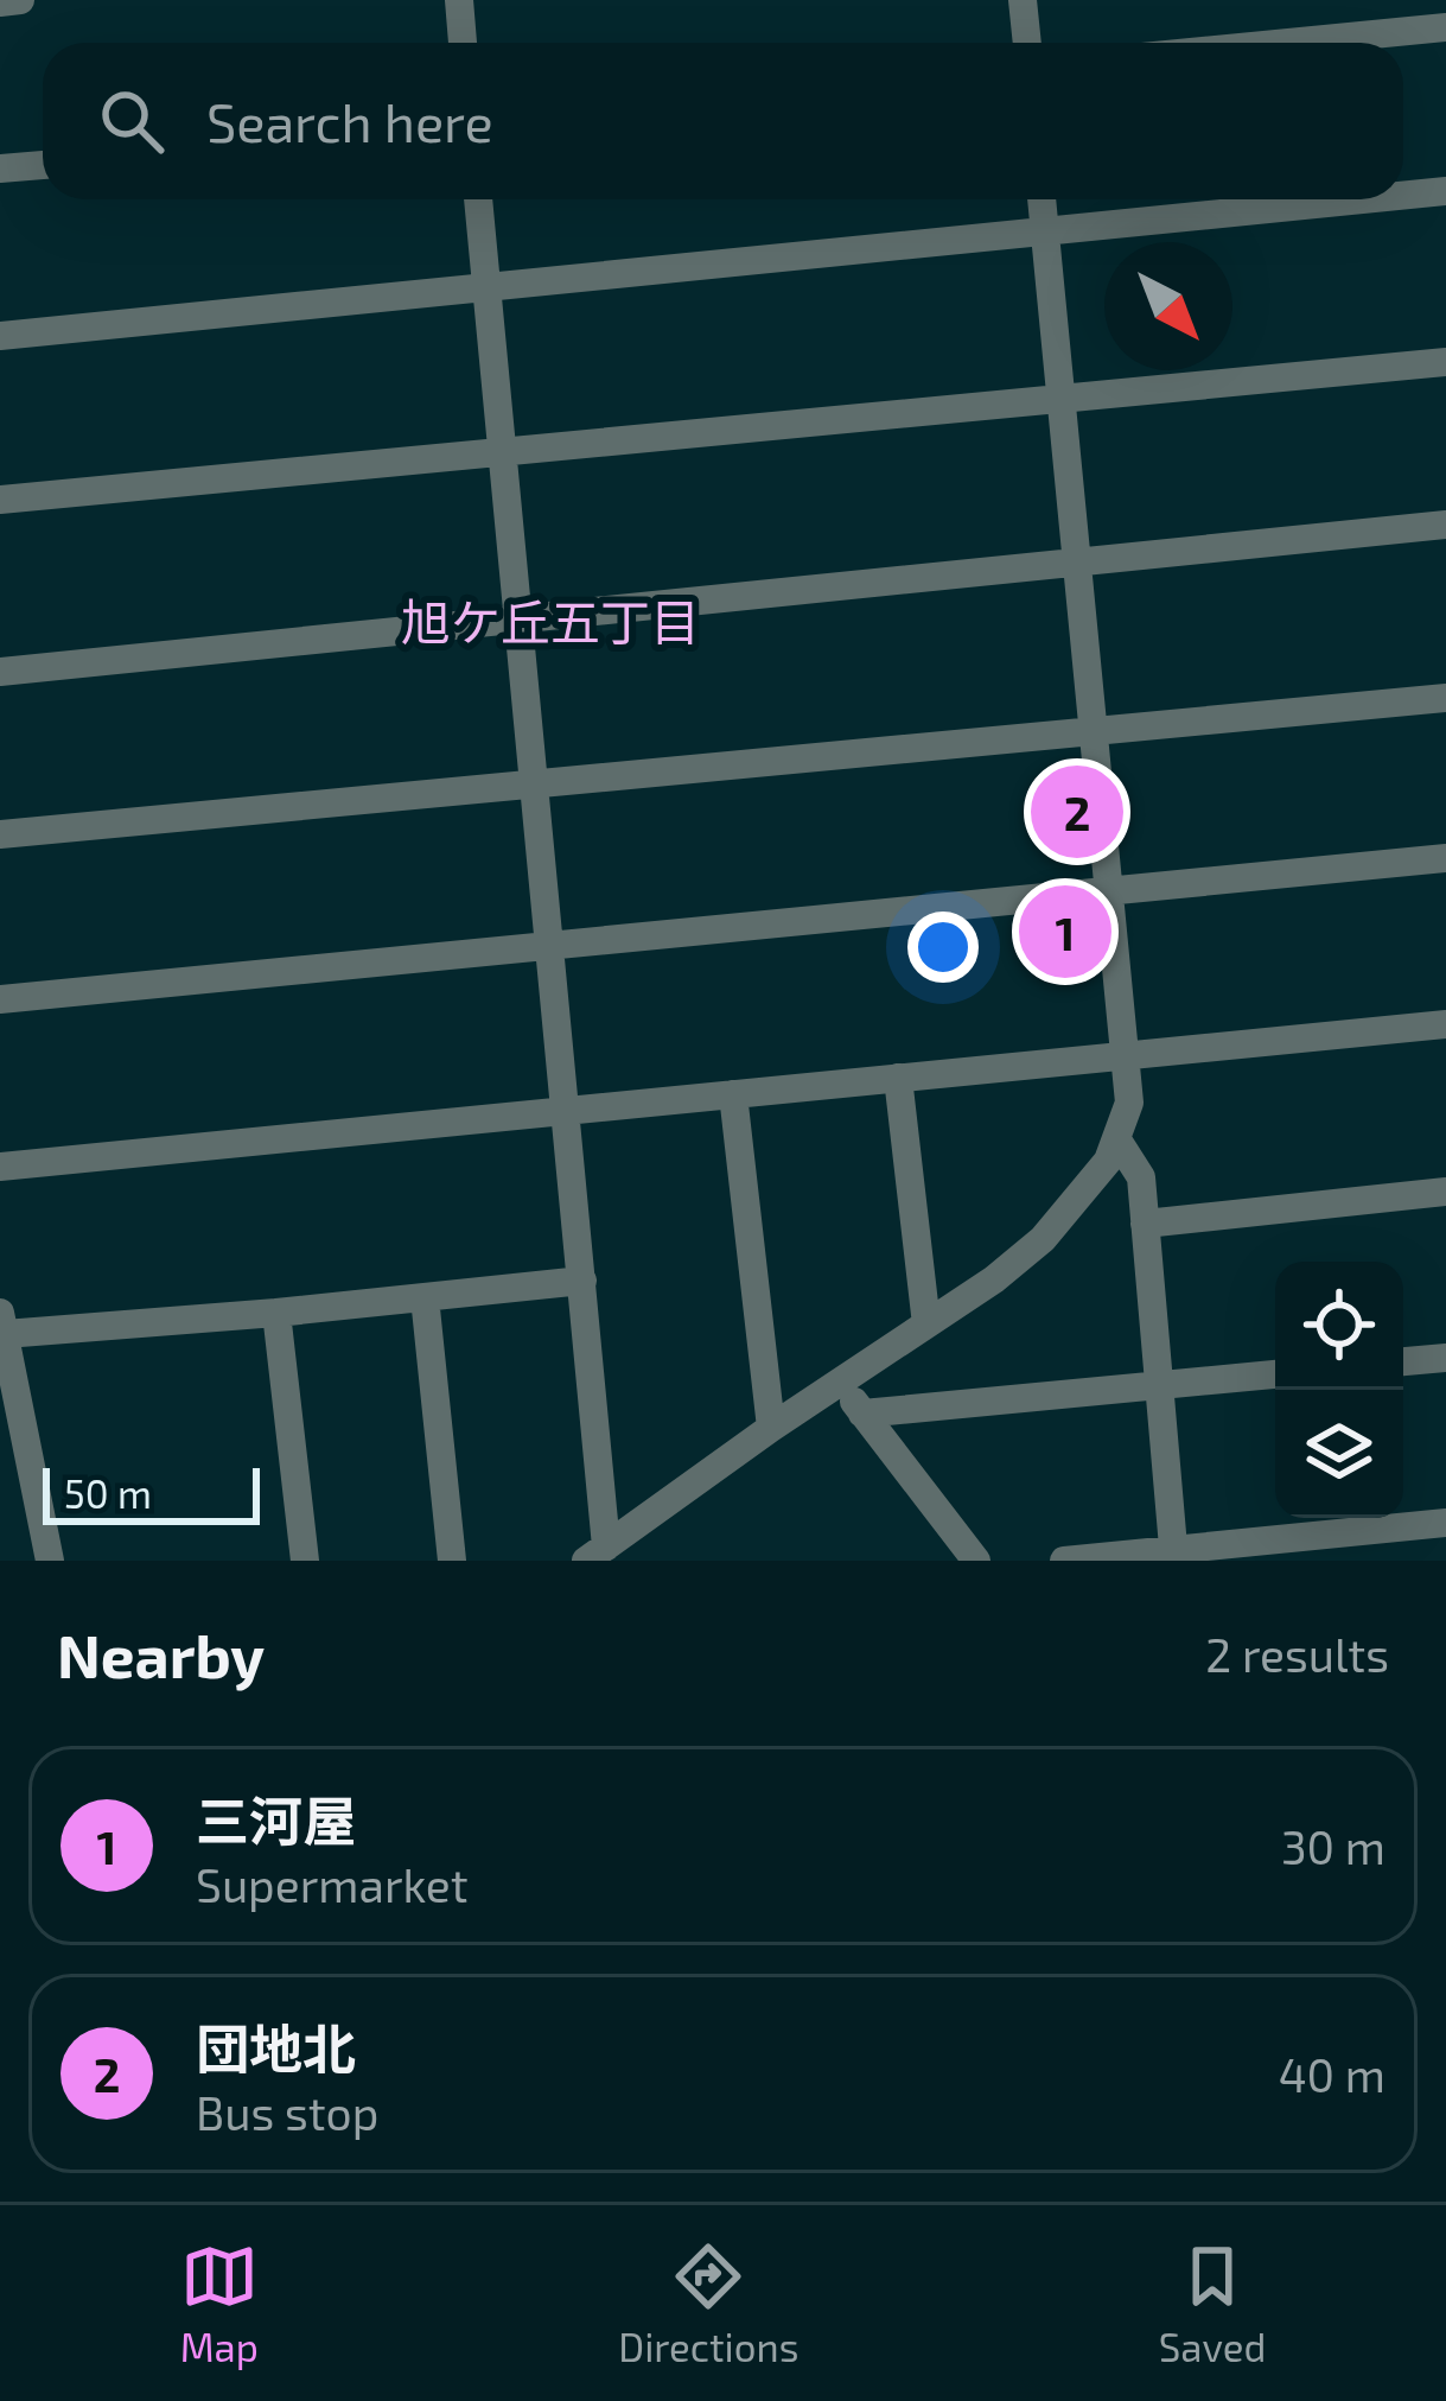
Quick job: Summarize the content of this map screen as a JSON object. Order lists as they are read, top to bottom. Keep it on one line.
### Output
{"districts":["旭ケ丘五丁目"],"scale_bar":"50 m","north":"bottom right","page":{"search":"Search here","pins":["2","1"],"scale":"50 m","heading":["Nearby","2 results"],"list":[{"mark":"1","name":"三河屋","note":"Supermarket","value":"30 m"},{"mark":"2","name":"団地北","note":"Bus stop","value":"40 m"}],"nav":["Map","Directions","Saved"]}}
